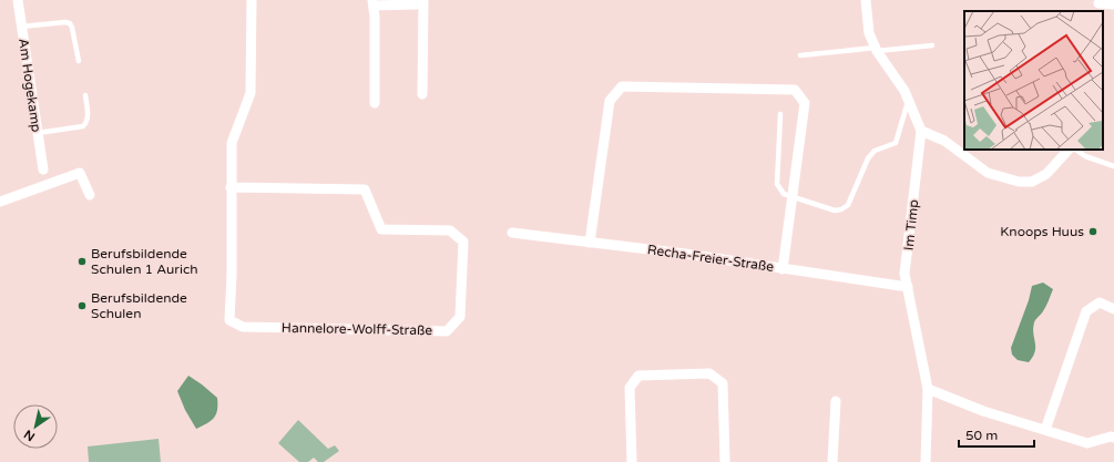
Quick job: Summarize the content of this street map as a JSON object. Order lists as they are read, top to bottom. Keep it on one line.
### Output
{"streets":{"street":["Am Hogekamp","Im Timp","Recha-Freier-Straße","Hannelore-Wolff-Straße"]},"crossings":[["Im Timp","Recha-Freier-Straße"]],"places":["Knoops Huus","Berufsbildende Schulen 1 Aurich","Berufsbildende Schulen"],"scale_bar":"50 m","north":"bottom left"}
